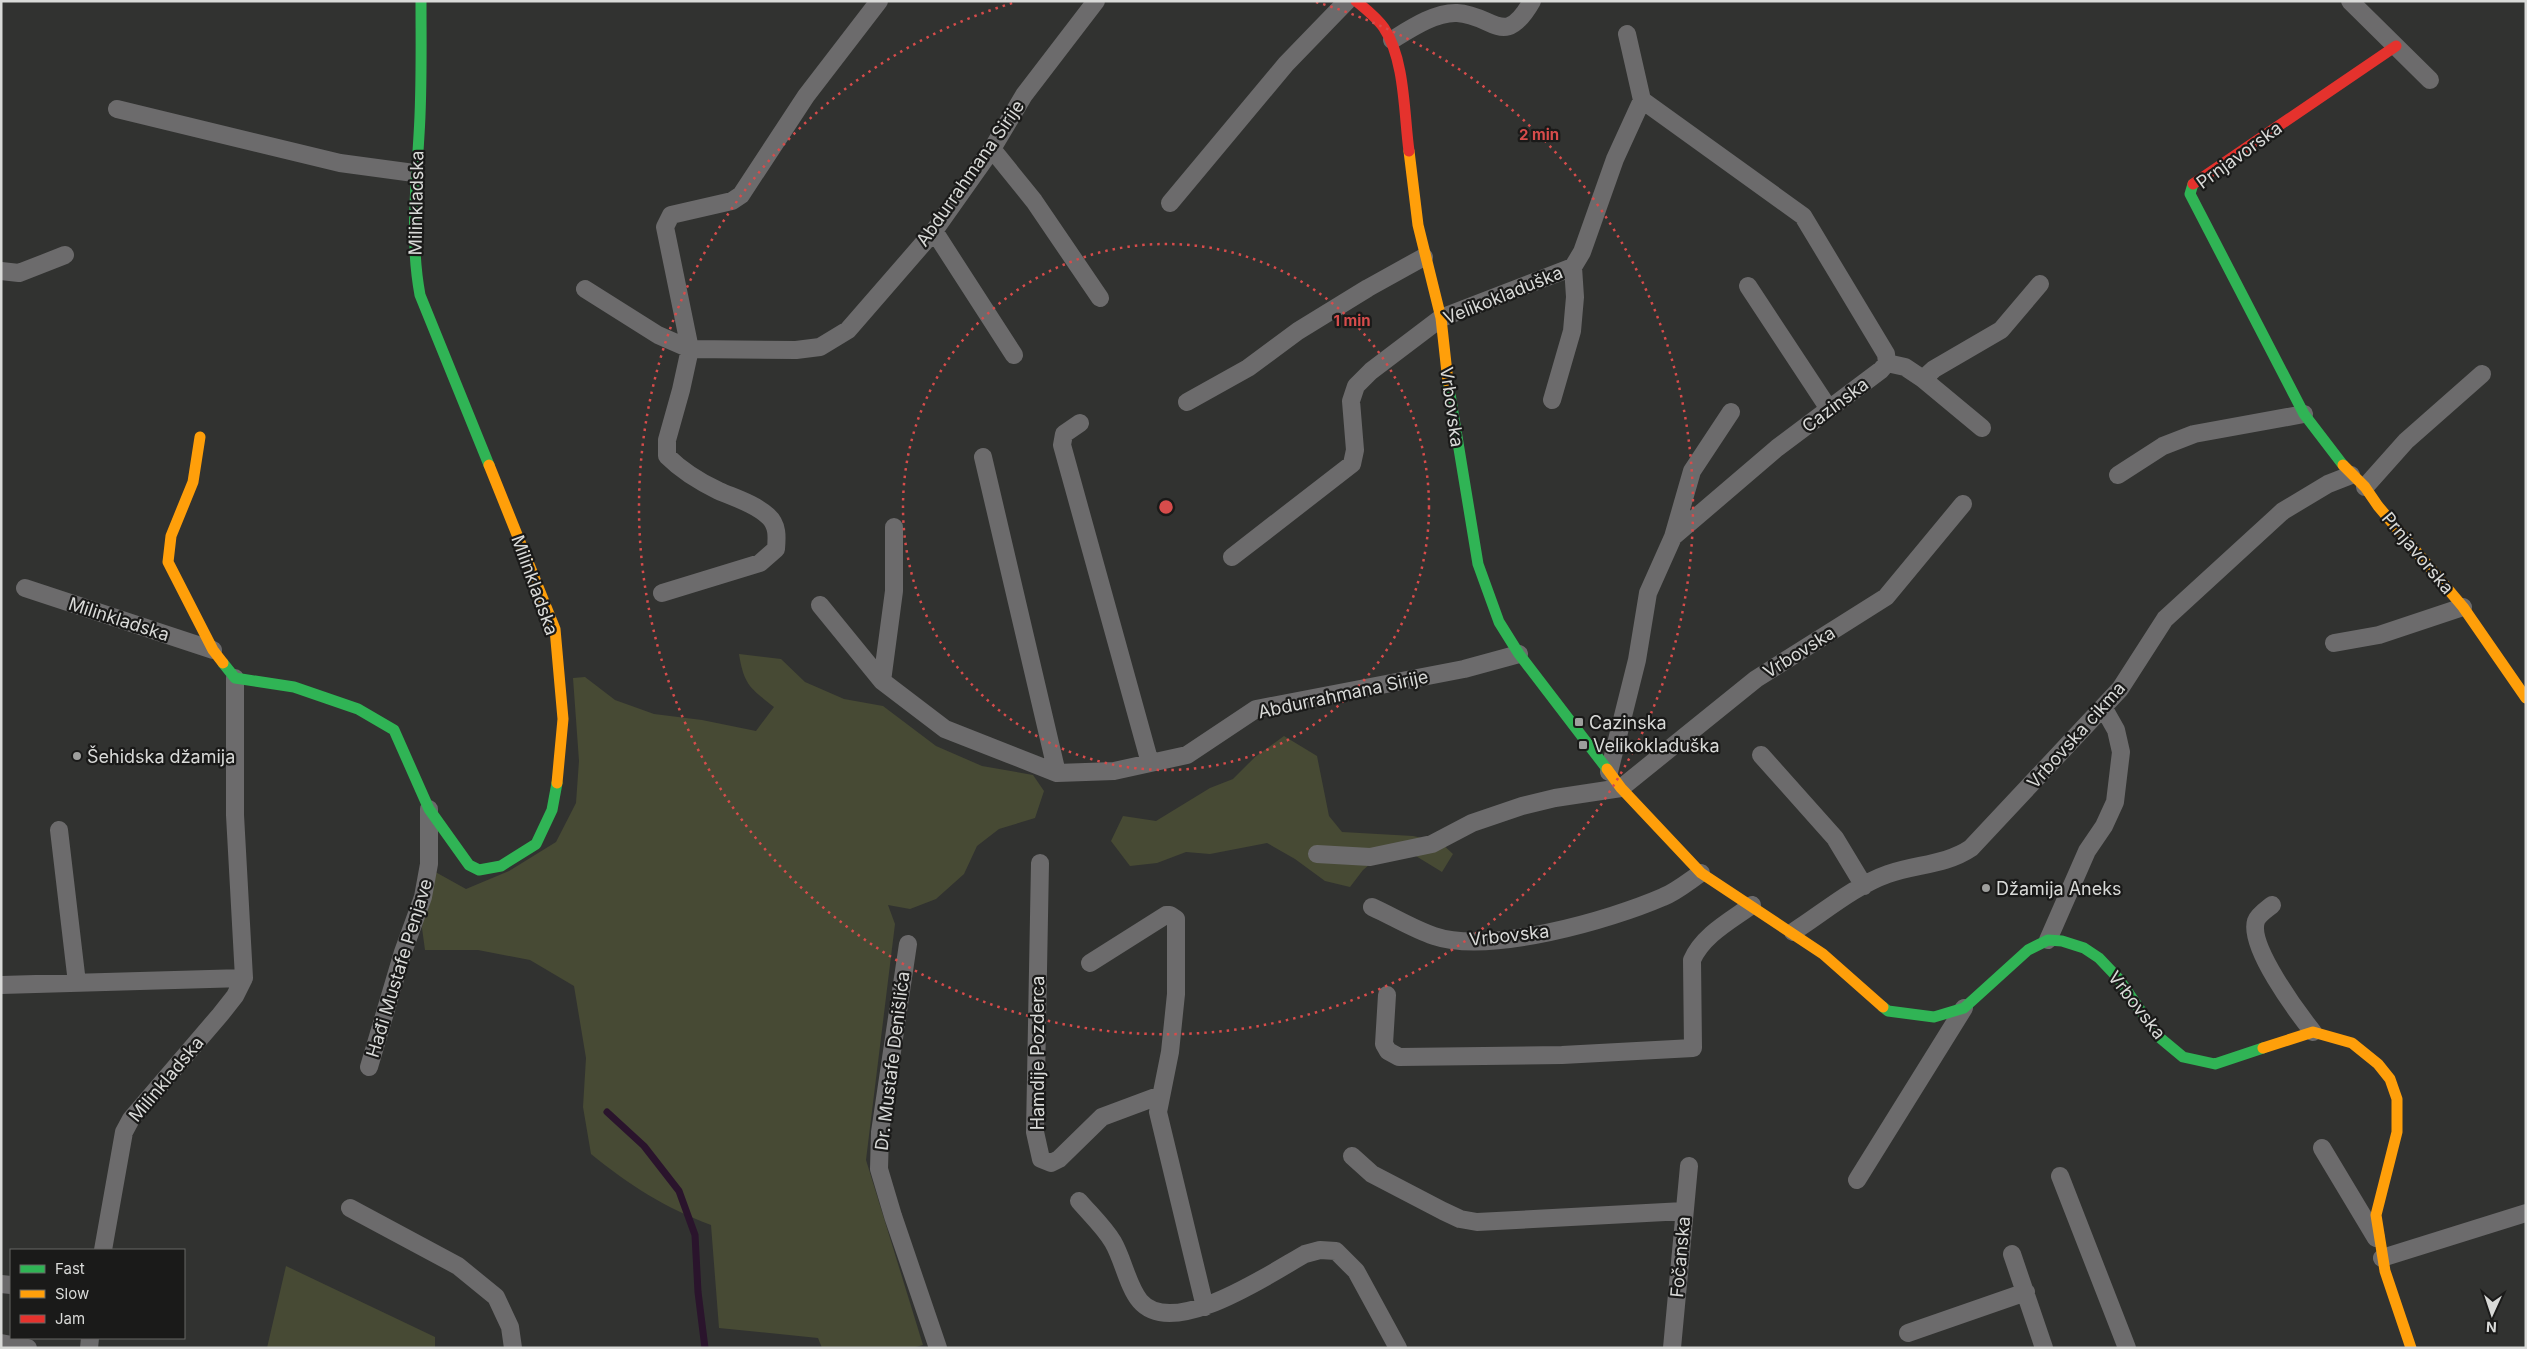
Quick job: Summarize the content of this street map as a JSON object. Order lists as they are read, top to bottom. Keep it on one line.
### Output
{"streets":{"street":["Prnjavorska","Abdurrahmana Sirije","Milinkladska","Velikokladuška","Cazinska","Vrbovska","Vrbovska cikma","Hađi Mustafe Penjave","Hamdije Pozderca","Dr. Mustafe Denišlića","Fočanska"]},"crossings":[["Prnjavorska","Vrbovska cikma"],["Abdurrahmana Sirije","Vrbovska"],["Milinkladska","Hađi Mustafe Penjave"],["Velikokladuška","Vrbovska"],["Cazinska","Vrbovska"],["Vrbovska","Vrbovska cikma"]],"places":{"transit":["Cazinska","Velikokladuška"],"other":["Šehidska džamija","Džamija Aneks"]},"legend":["Fast","Slow","Jam"],"north":"bottom","rings":["2 min","1 min"]}
